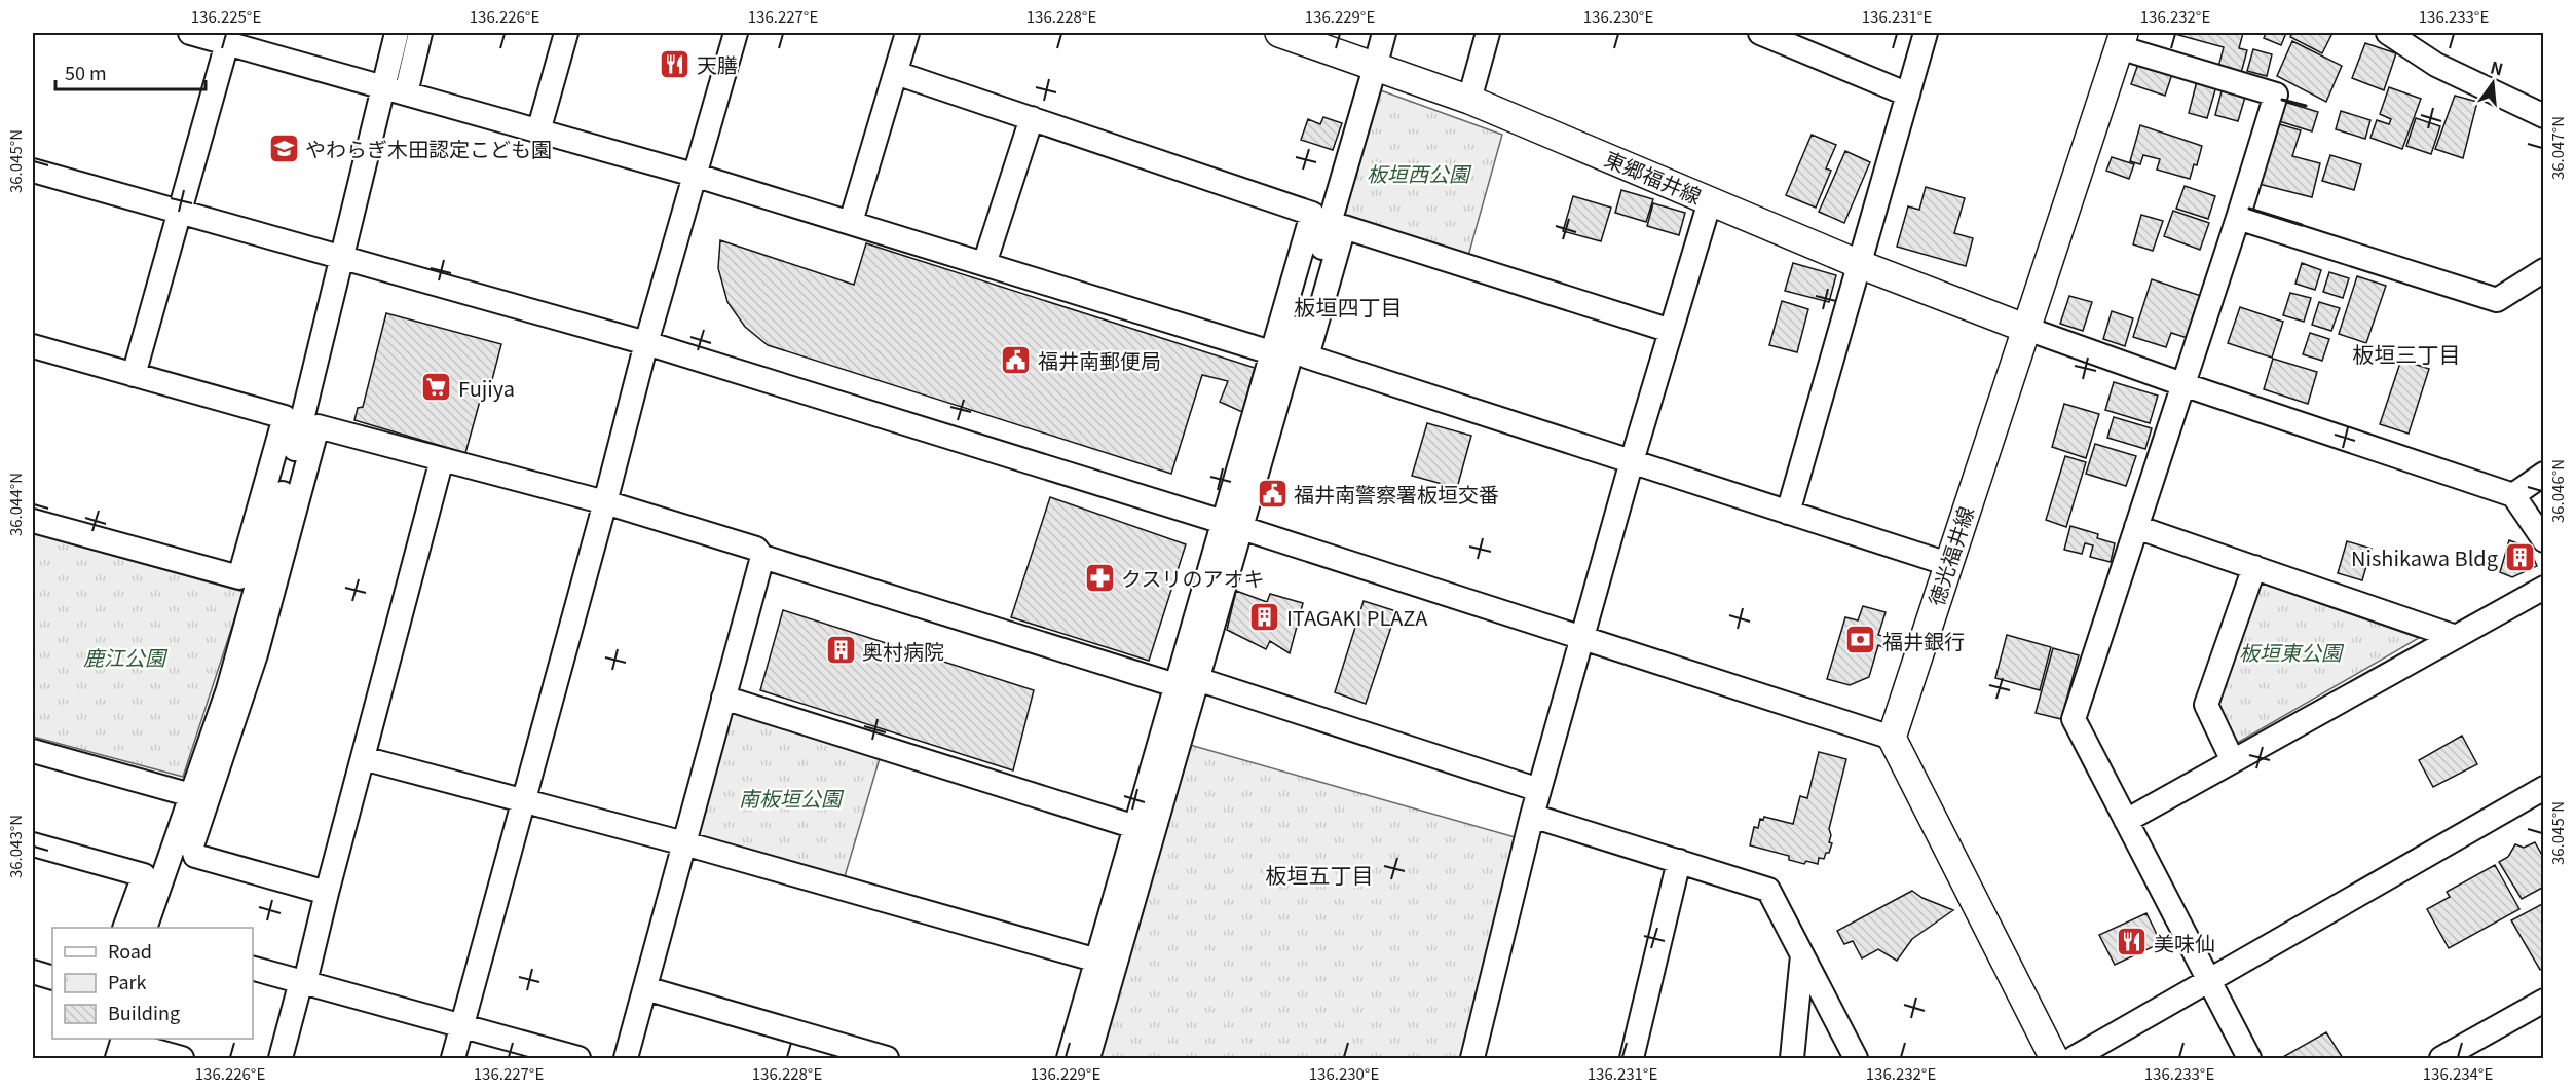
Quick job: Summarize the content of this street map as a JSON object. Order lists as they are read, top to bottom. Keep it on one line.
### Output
{"streets":{"main road":["東郷福井線","徳光福井線"]},"crossings":[["東郷福井線","徳光福井線"]],"districts":["板垣四丁目","板垣三丁目","板垣五丁目"],"parks":["板垣西公園","板垣東公園","鹿江公園","南板垣公園"],"places":{"restaurant":["天膳","美味仙"],"school or university":["やわらぎ木田認定こども園"],"public building":["福井南郵便局","福井南警察署板垣交番"],"supermarket":["Fujiya"],"building":["Nishikawa Bldg","ITAGAKI PLAZA","奥村病院"],"pharmacy":["クスリのアオキ"],"bank":["福井銀行"]},"legend":["Road","Park","Building"],"scale_bar":"50 m","north":"top","coordinates":["136.225°E","136.226°E","136.227°E","136.228°E","136.229°E","136.230°E","136.231°E","136.232°E","136.233°E","36.047°N","36.045°N","36.046°N","36.044°N","36.043°N","136.234°E"]}
